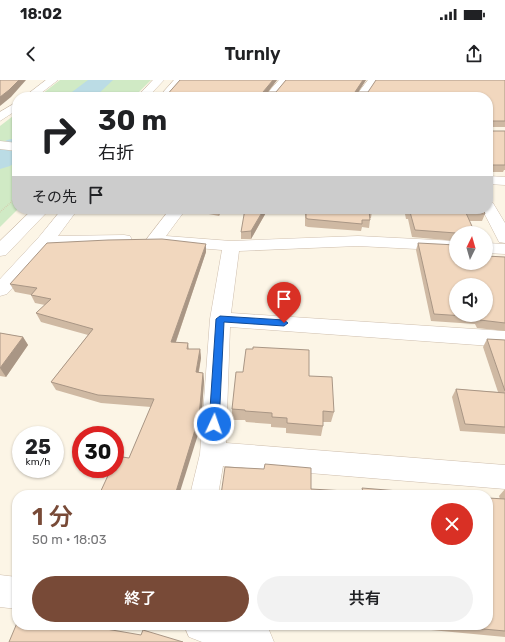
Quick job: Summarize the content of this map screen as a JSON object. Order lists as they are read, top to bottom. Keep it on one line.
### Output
{"north":"top","page":{"status":"18:02","header":"Turnly","turn":["30 m","右折"],"then":"その先","speed":"25 km/h","limit":"30","heading":["1 分","50 m · 18:03"],"buttons":["終了","共有"]}}
